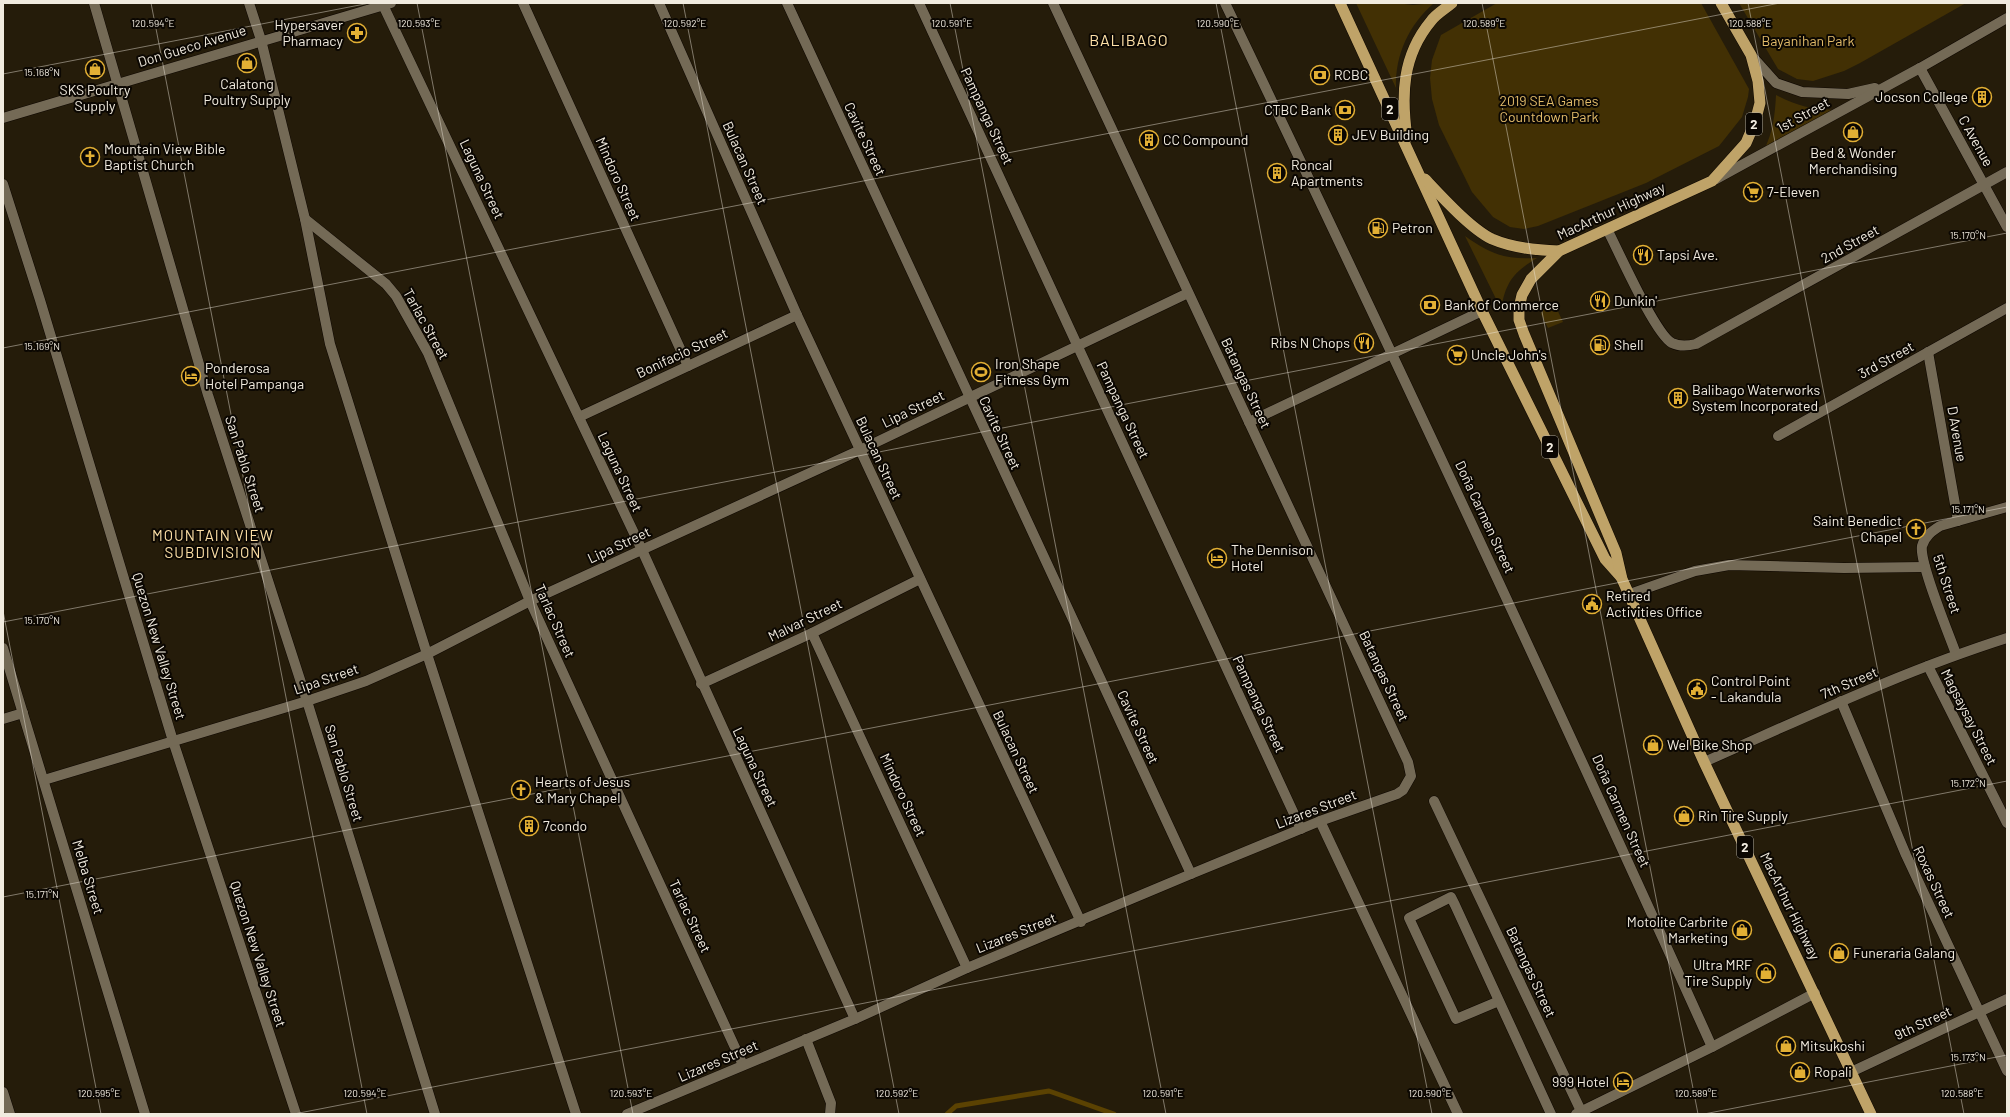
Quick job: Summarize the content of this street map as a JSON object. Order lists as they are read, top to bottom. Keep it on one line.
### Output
{"streets":{"highway":["2","MacArthur Highway"],"street":["Don Gueco Avenue","1st Street","Pampanga Street","Cavite Street","C Avenue","Bulacan Street","Laguna Street","Mindoro Street","2nd Street","Tarlac Street","Bonifacio Street","3rd Street","Batangas Street","Lipa Street","D Avenue","San Pablo Street","Doña Carmen Street","5th Street","Malvar Street","Quezon New Valley Street","7th Street","Magsaysay Street","Lizares Street","Melba Street","Roxas Street","9th Street"]},"crossings":[["Don Gueco Avenue","Laguna Street"],["Don Gueco Avenue","San Pablo Street"],["1st Street","C Avenue"],["1st Street","MacArthur Highway"],["Pampanga Street","Lipa Street"],["Pampanga Street","Lizares Street"],["Cavite Street","Lipa Street"],["Cavite Street","Lizares Street"],["C Avenue","2nd Street"],["Bulacan Street","Bonifacio Street"],["Bulacan Street","Lipa Street"],["Bulacan Street","Malvar Street"],["Bulacan Street","Lizares Street"],["Laguna Street","Bonifacio Street"],["Laguna Street","Lipa Street"],["Laguna Street","Malvar Street"],["Laguna Street","Lizares Street"],["Mindoro Street","Bonifacio Street"],["Mindoro Street","Malvar Street"],["Mindoro Street","Lizares Street"],["MacArthur Highway","2nd Street"],["MacArthur Highway","7th Street"],["MacArthur Highway","9th Street"],["Tarlac Street","Lipa Street"],["Tarlac Street","Lizares Street"],["3rd Street","D Avenue"],["Batangas Street","Lipa Street"],["Batangas Street","Lizares Street"],["Lipa Street","San Pablo Street"],["Lipa Street","Quezon New Valley Street"],["Lipa Street","Melba Street"],["D Avenue","5th Street"],["5th Street","7th Street"],["7th Street","Magsaysay Street"],["7th Street","Roxas Street"],["Roxas Street","9th Street"]],"districts":["BALIBAGO","MOUNTAIN VIEW SUBDIVISION"],"parks":["Bayanihan Park","2019 SEA Games Countdown Park"],"places":{"pharmacy":["Hypersaver Pharmacy"],"shop":["Calatong Poultry Supply","SKS Poultry Supply","Bed & Wonder Merchandising","Wel Bike Shop","Rin Tire Supply","Motolite Carbrite Marketing","Funeraria Galang","Ultra MRF Tire Supply","Mitsukoshi","Ropali"],"bank":["RCBC","CTBC Bank","Bank of Commerce"],"building":["Jocson College","JEV Building","CC Compound","Roncal Apartments","Balibago Waterworks System Incorporated","7condo"],"church":["Mountain View Bible Baptist Church","Saint Benedict Chapel","Hearts of Jesus & Mary Chapel"],"supermarket":["7-Eleven","Uncle John's"],"fuel station":["Petron","Shell"],"restaurant":["Tapsi Ave.","Dunkin'","Ribs N Chops"],"sports":["Iron Shape Fitness Gym"],"hotel":["Ponderosa Hotel Pampanga","The Dennison Hotel","999 Hotel"],"public building":["Retired Activities Office","Control Point - Lakandula"]},"coordinates":["120.594°E","120.593°E","120.592°E","120.591°E","120.590°E","120.589°E","120.588°E","15.168°N","15.170°N","15.169°N","15.171°N","15.172°N","15.173°N","120.595°E"]}
